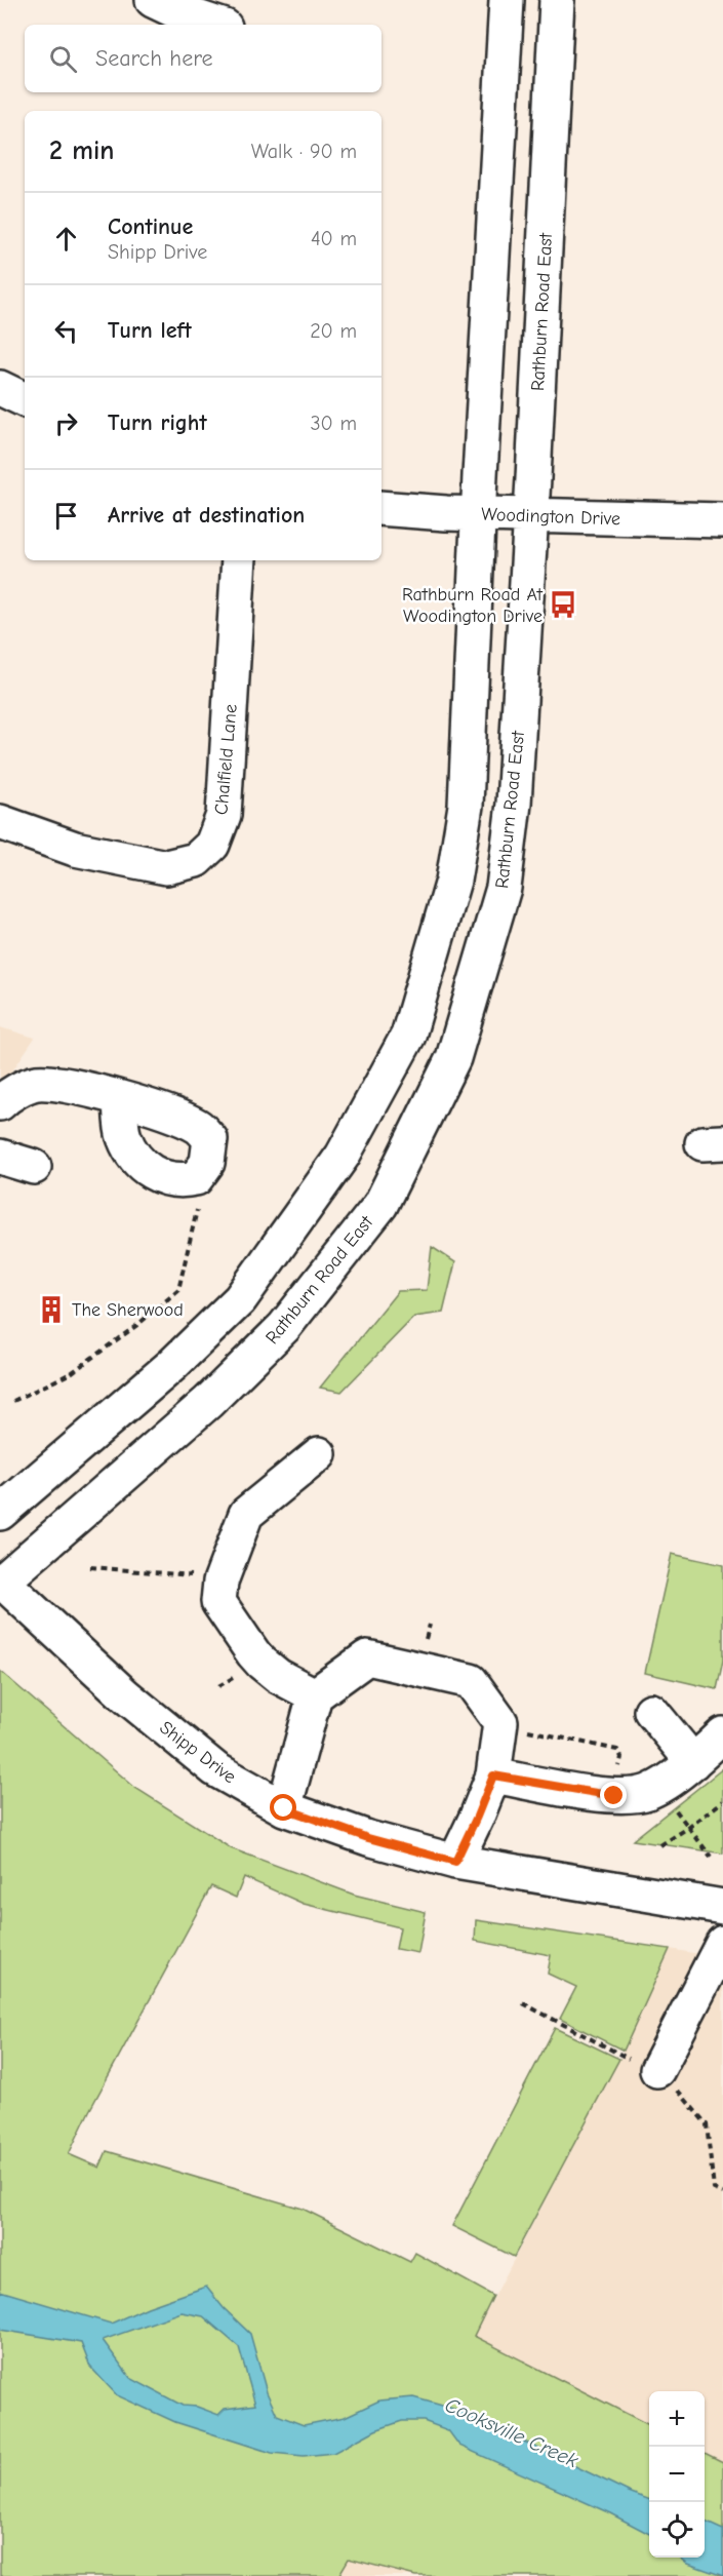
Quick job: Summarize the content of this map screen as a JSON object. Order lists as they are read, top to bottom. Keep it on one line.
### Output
{"streets":{"street":["Rathburn Road East","Woodington Drive","Chalfield Lane","Shipp Drive"]},"crossings":[["Rathburn Road East","Woodington Drive"],["Rathburn Road East","Shipp Drive"]],"water":["Cooksville Creek"],"places":{"bus stop":["Rathburn Road At Woodington Drive"],"building":["The Sherwood"]},"page":{"search":"Search here","heading":["2 min","Walk · 90 m"],"list":[["Continue","Shipp Drive","40 m"],["Turn left","20 m"],["Turn right","30 m"],"Arrive at destination"],"map_buttons":["+","−"]}}
